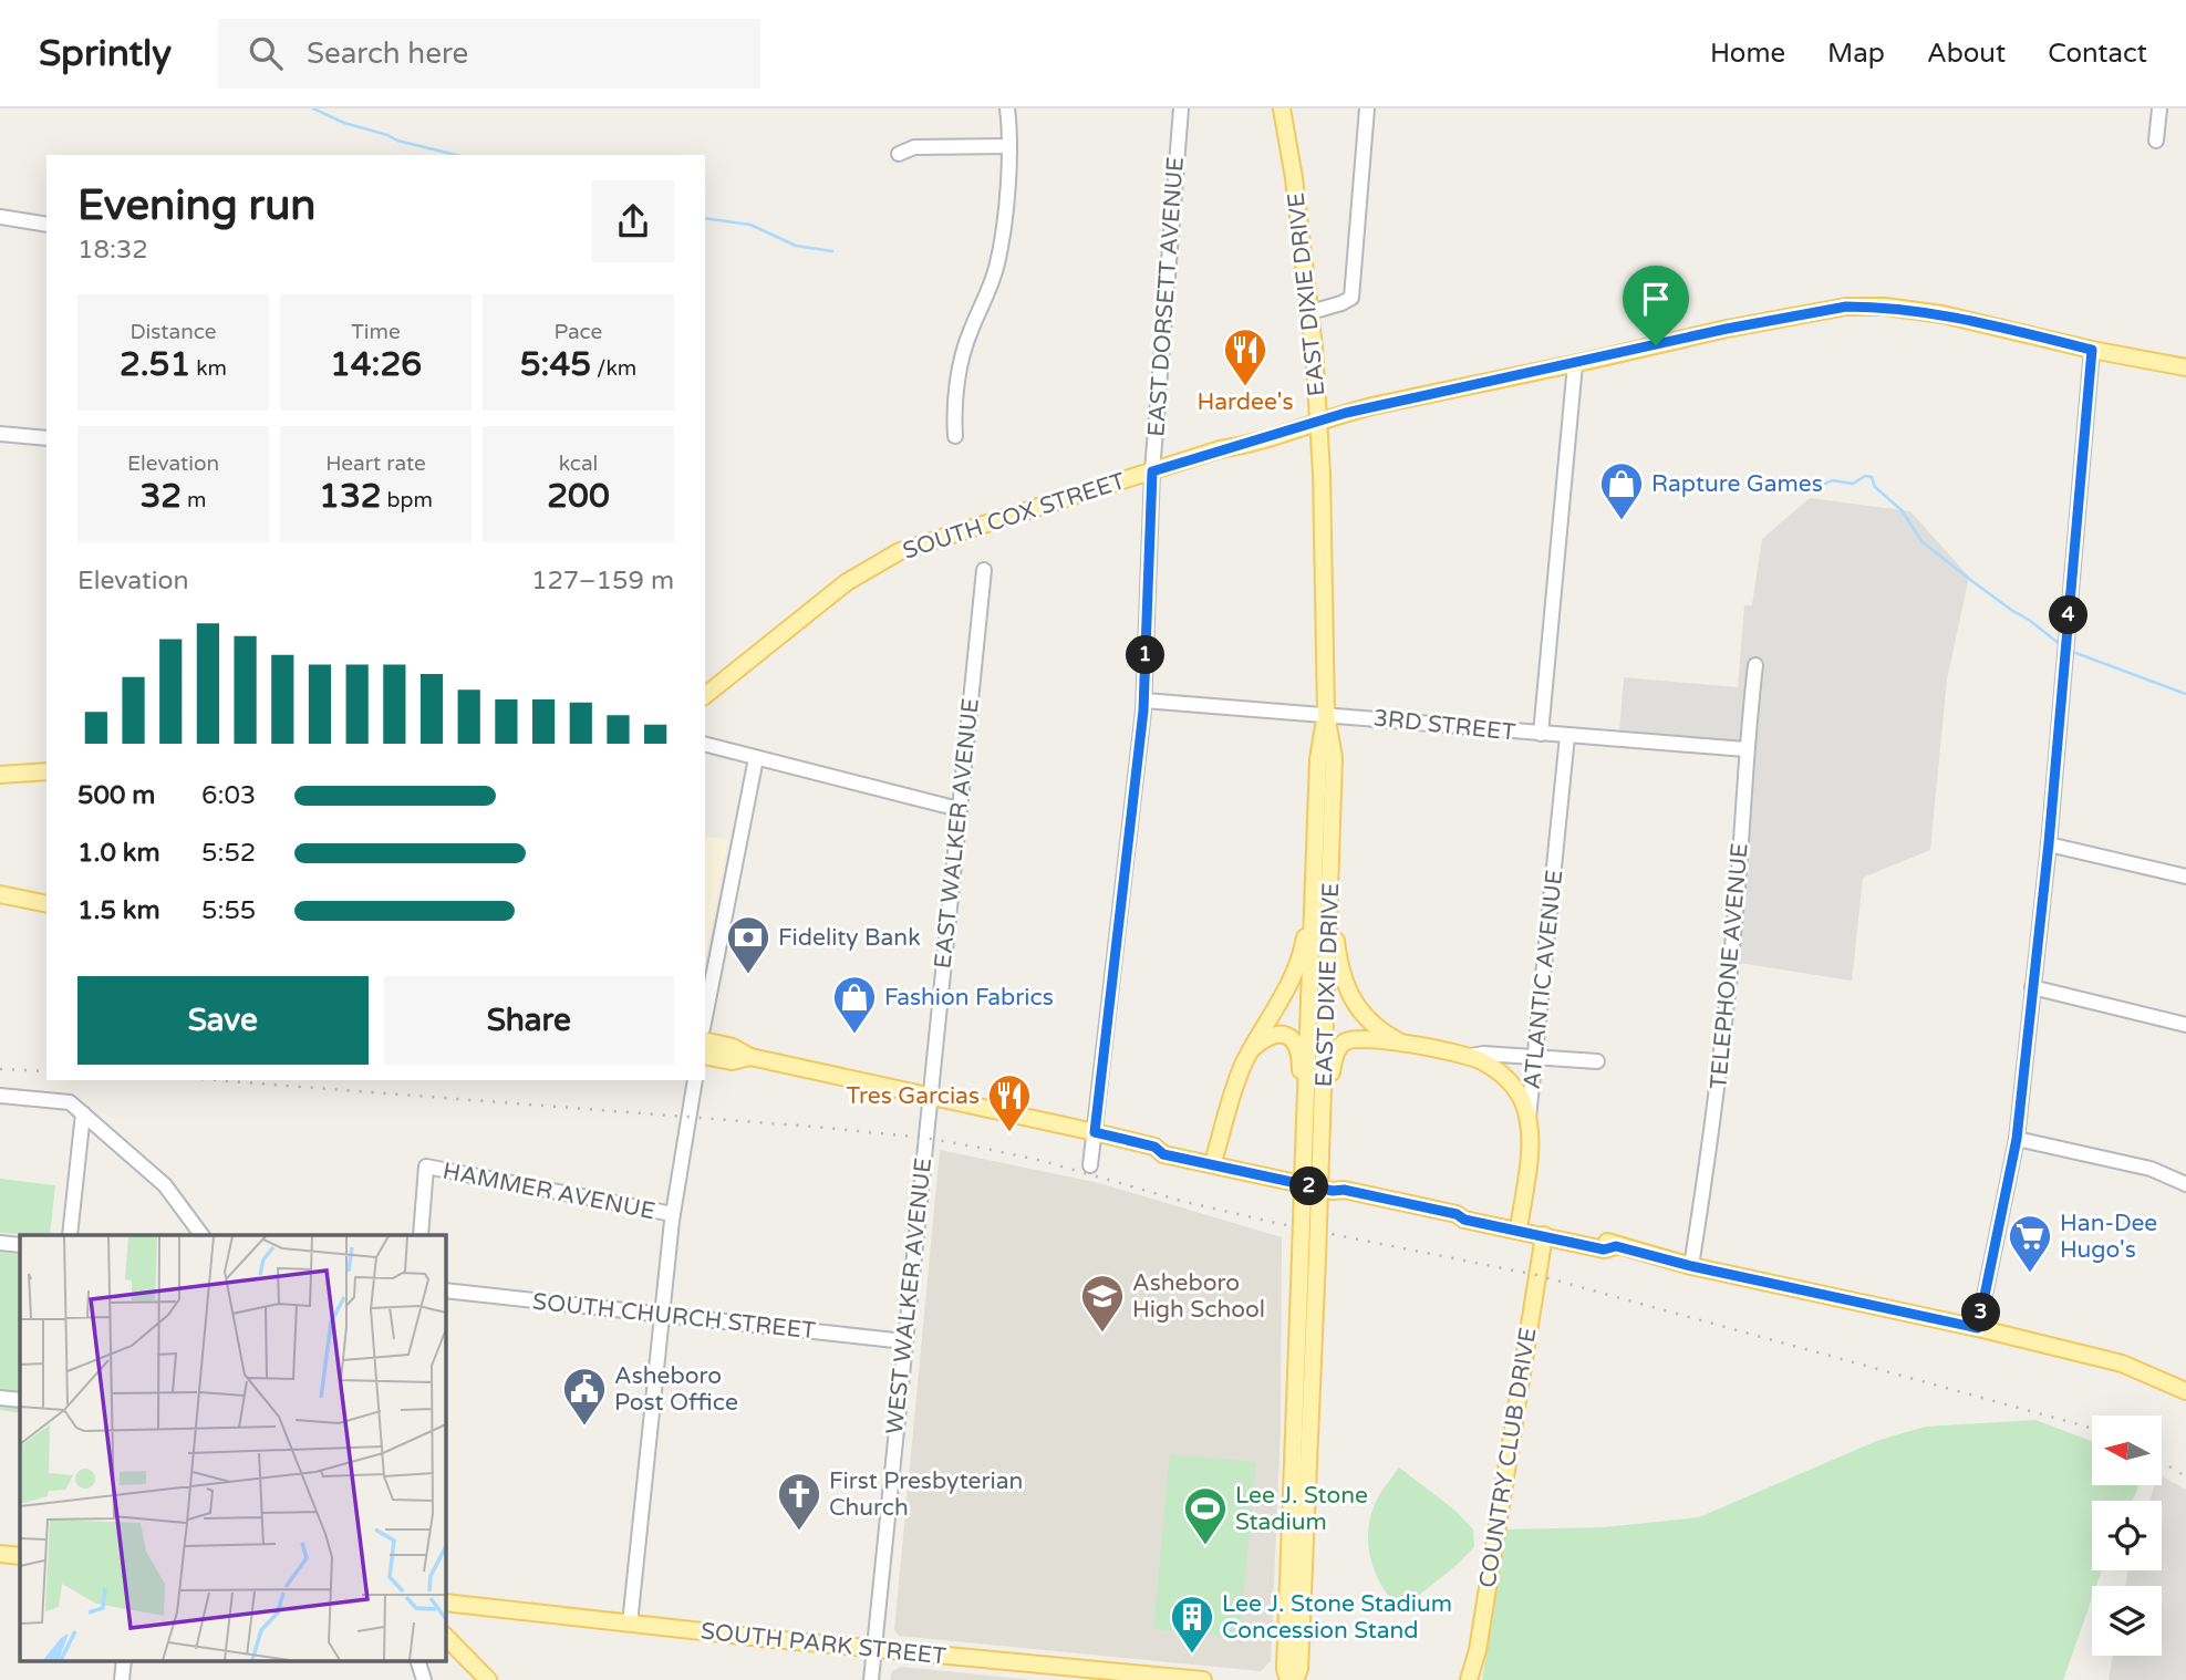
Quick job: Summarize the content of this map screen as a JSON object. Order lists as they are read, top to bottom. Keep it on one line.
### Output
{"streets":{"main road":["EAST DIXIE DRIVE","SOUTH COX STREET","ATLANTIC AVENUE","COUNTRY CLUB DRIVE","SOUTH PARK STREET"],"street":["EAST DORSETT AVENUE","3RD STREET","EAST WALKER AVENUE","TELEPHONE AVENUE","HAMMER AVENUE","WEST WALKER AVENUE","SOUTH CHURCH STREET"]},"crossings":[["EAST DIXIE DRIVE","SOUTH COX STREET"],["EAST DIXIE DRIVE","3RD STREET"],["EAST DORSETT AVENUE","SOUTH COX STREET"],["EAST DORSETT AVENUE","3RD STREET"],["3RD STREET","TELEPHONE AVENUE"],["3RD STREET","ATLANTIC AVENUE"],["EAST WALKER AVENUE","WEST WALKER AVENUE"],["WEST WALKER AVENUE","SOUTH CHURCH STREET"],["WEST WALKER AVENUE","SOUTH PARK STREET"]],"places":{"restaurant":["Hardee's","Tres Garcias"],"shop":["Rapture Games","Fashion Fabrics"],"bank":["Fidelity Bank"],"supermarket":["Han-Dee Hugo's"],"school or university":["Asheboro High School"],"public building":["Asheboro Post Office"],"church":["First Presbyterian Church"],"sports":["Lee J. Stone Stadium"],"building":["Lee J. Stone Stadium Concession Stand"]},"north":"left","page":{"header":"Sprintly","search":"Search here","nav":["Home","Map","About","Contact"],"heading":["Evening run","18:32"],"stats":[["Distance","2.51 km"],["Time","14:26"],["Pace","5:45 /km"],["Elevation","32 m"],["Heart rate","132 bpm"],["kcal","200"]],"chart":["Elevation","127–159 m"],"pins":["4","1","2","3"],"list":[{"name":"500 m","note":"6:03"},{"name":"1.0 km","note":"5:52"},{"name":"1.5 km","note":"5:55"}],"buttons":["Save","Share"]}}
